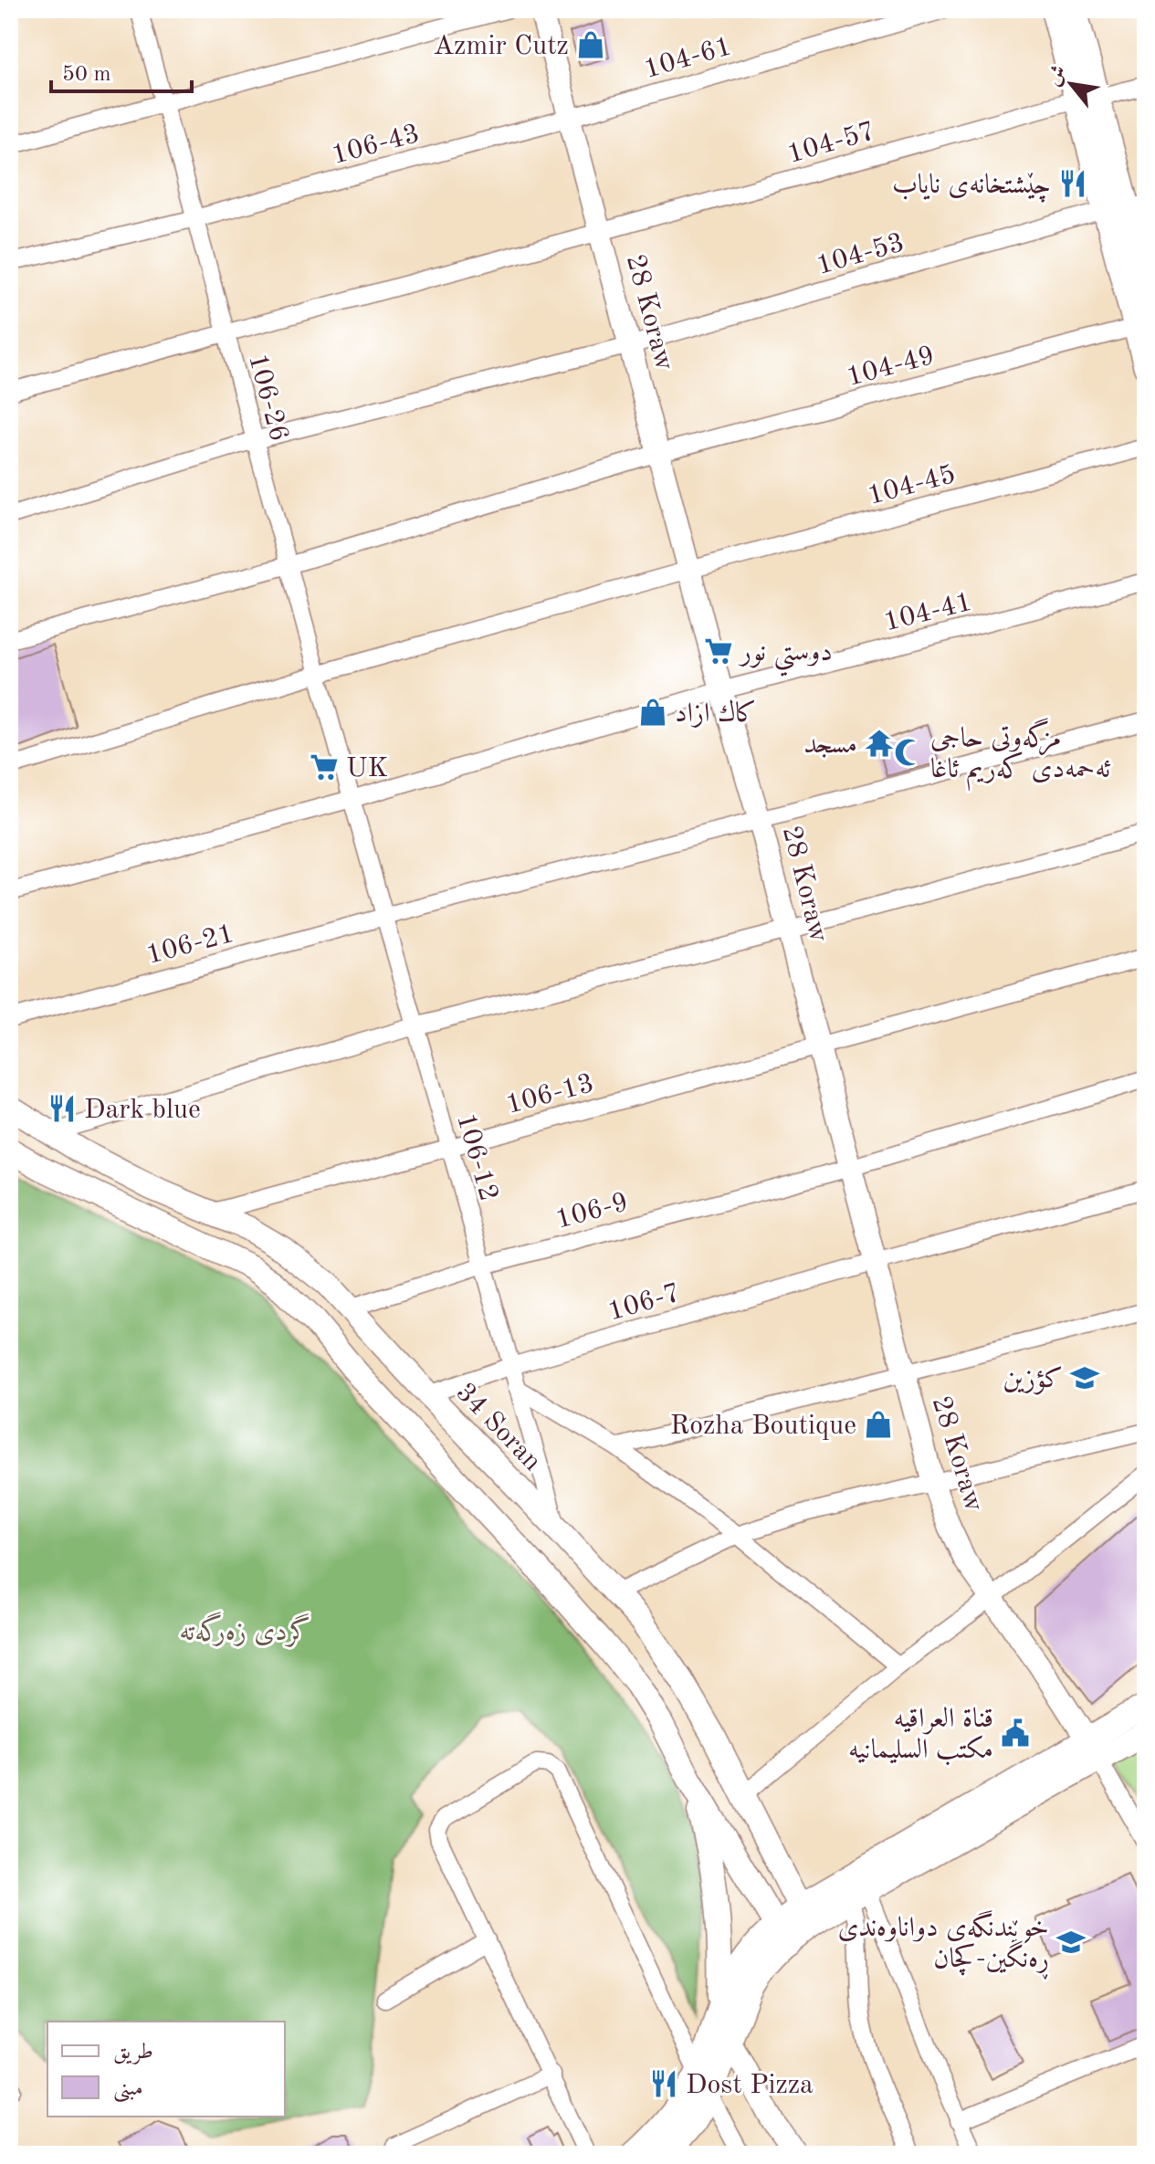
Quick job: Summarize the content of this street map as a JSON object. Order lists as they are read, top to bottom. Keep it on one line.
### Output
{"streets":{"main road":["34 Soran"],"street":["104-61","104-57","106-43","104-53","28 Koraw","104-49","106-26","104-45","104-41","106-21","106-13","106-12","106-9","106-7"]},"crossings":[["104-61","106-43"],["104-61","28 Koraw"],["104-57","28 Koraw"],["104-57","106-26"],["106-43","28 Koraw"],["106-43","106-26"],["104-53","28 Koraw"],["104-53","106-26"],["28 Koraw","104-49"],["28 Koraw","104-45"],["28 Koraw","104-41"],["28 Koraw","106-21"],["28 Koraw","106-13"],["28 Koraw","106-9"],["28 Koraw","106-7"],["104-49","106-26"],["106-26","104-45"],["106-26","104-41"],["106-26","106-12"],["104-41","106-12"],["106-21","106-12"],["106-13","106-12"],["106-13","34 Soran"],["106-12","106-9"],["106-12","106-7"],["106-12","34 Soran"],["106-9","34 Soran"],["106-7","34 Soran"]],"parks":["گردی زەرگەتە"],"places":{"shop":["Azmir Cutz","كاك ازاد","Rozha Boutique"],"restaurant":["چێشتخانەی نایاب","Dark blue","Dost Pizza"],"supermarket":["دوستي نور","UK"],"temple":["مسجد"],"mosque":["مزگەوتی حاجی ئەحمەدی کەریم ئاغا"],"school or university":["كؤزين","خوێندنگەی دواناوەندی ڕەنگین-کچان"],"public building":["قناة العراقيه مكتب السليمانيه"]},"legend":["طريق","مبنى"],"scale_bar":"50 m","north":"top left"}
